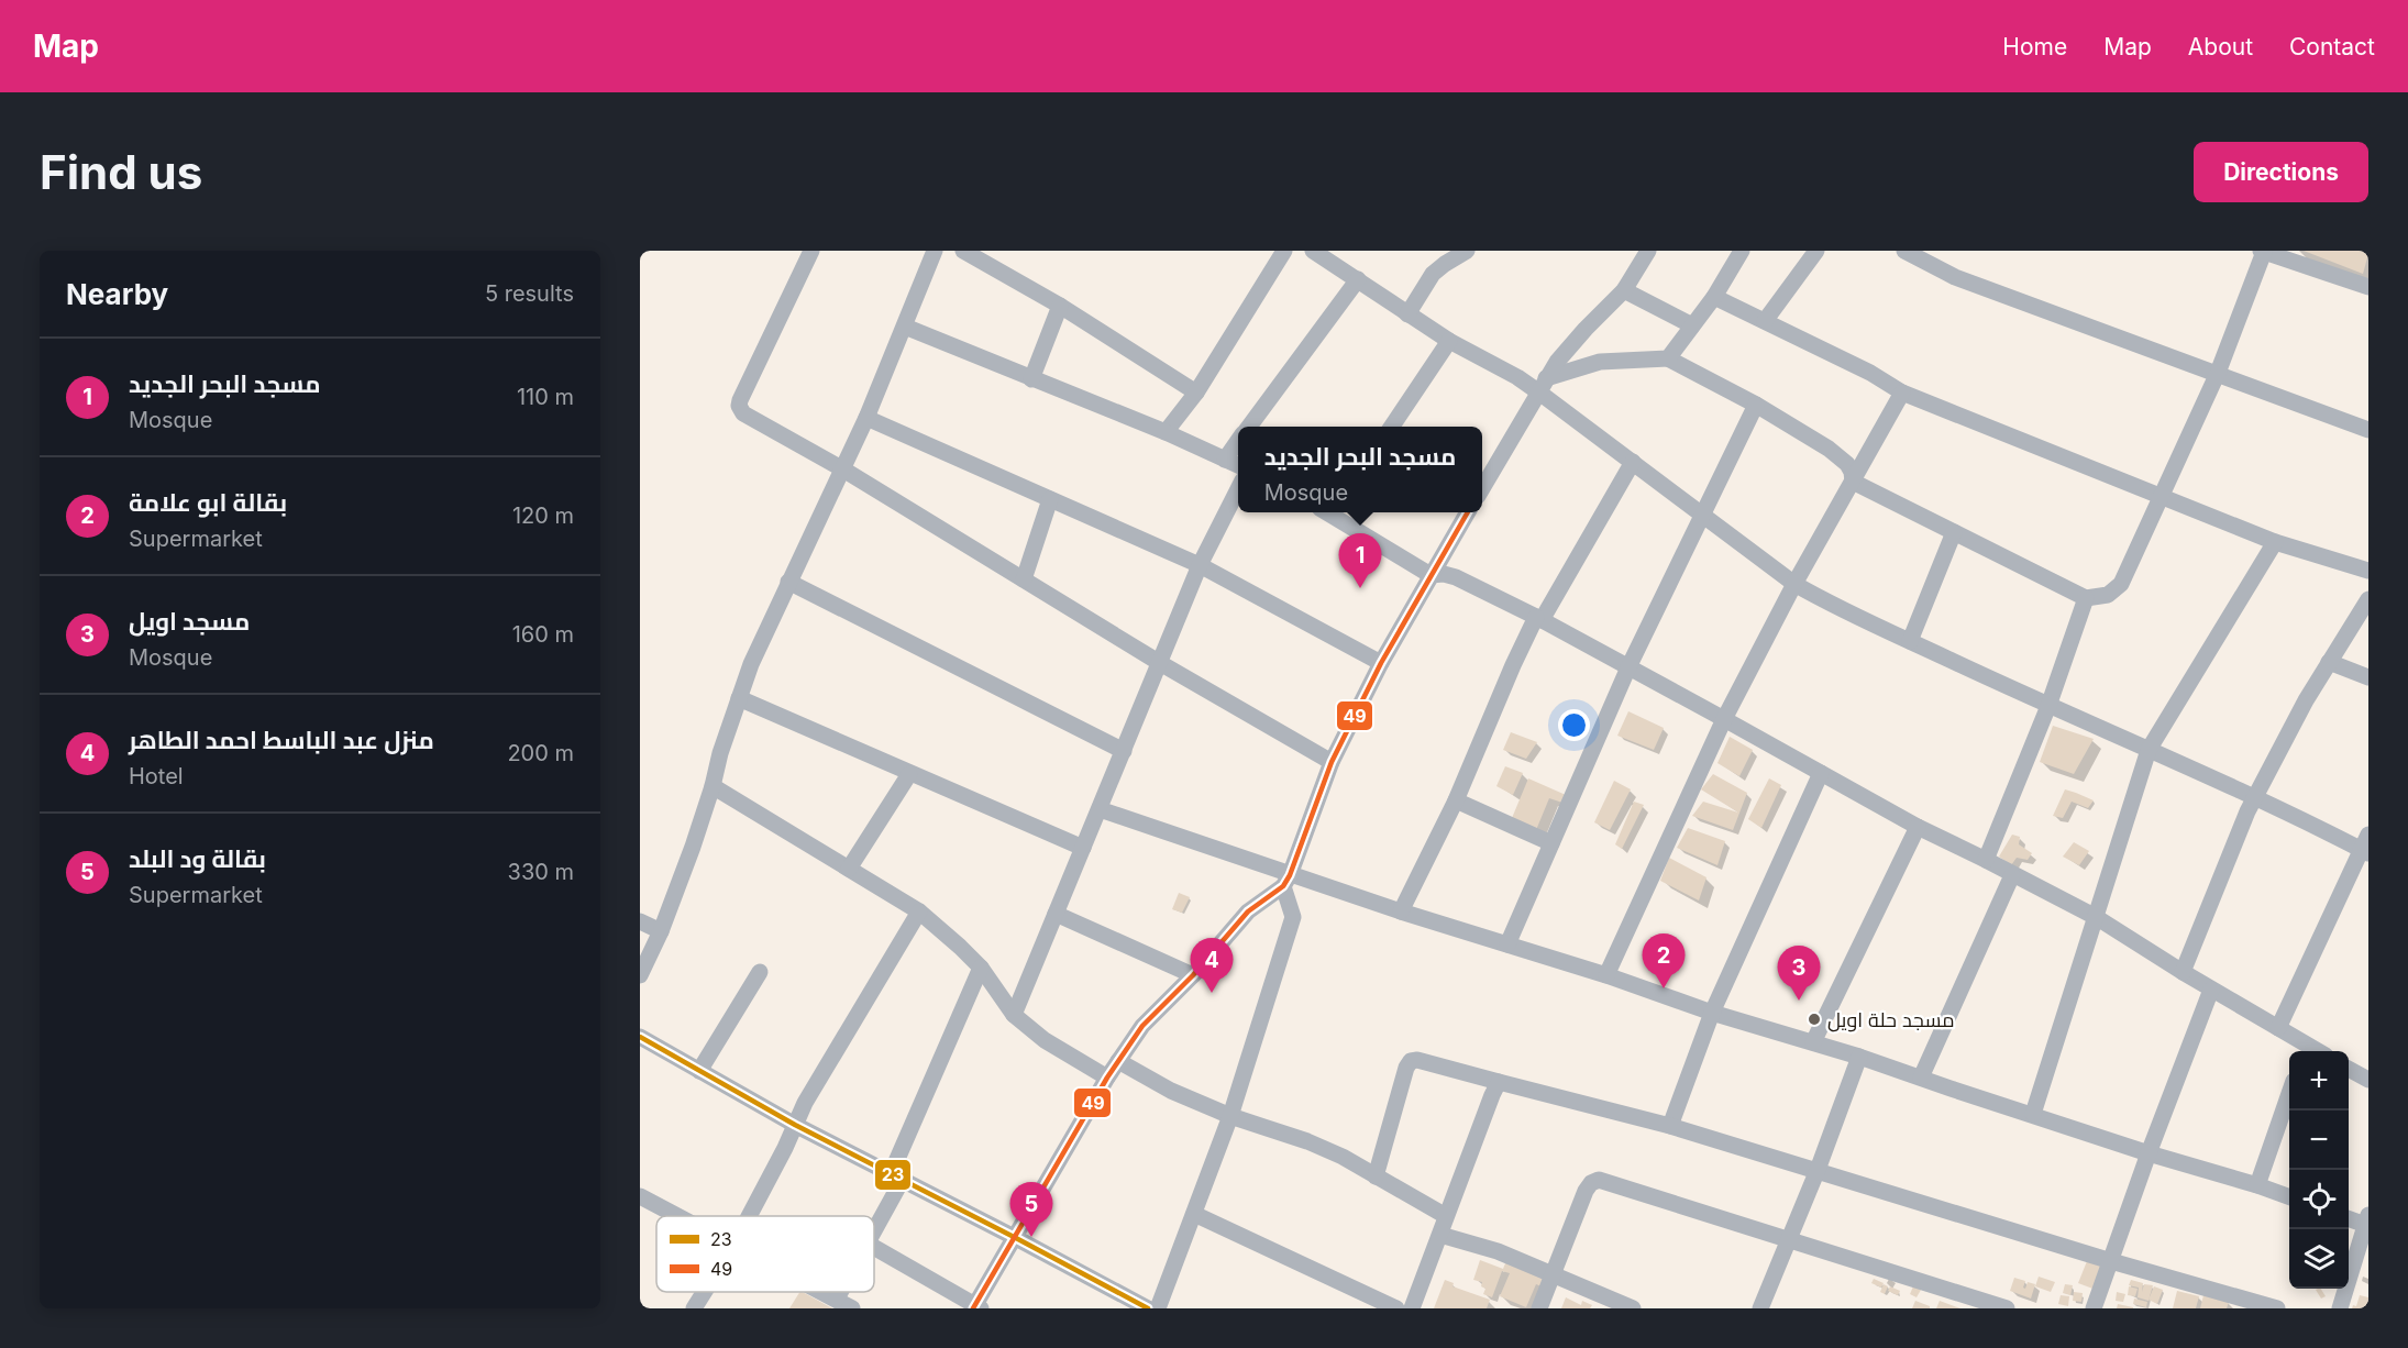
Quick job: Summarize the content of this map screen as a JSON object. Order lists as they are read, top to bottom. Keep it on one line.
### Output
{"places":["مسجد حلة اويل"],"lines":["transit line 49","transit line 23"],"legend":["23","49"],"page":{"header":"Map","nav":["Home","Map","About","Contact"],"buttons":"Directions","title":"Find us","heading":["Nearby","5 results"],"list":[{"mark":"1","name":"مسجد البحر الجديد","note":"Mosque","value":"110 m"},{"mark":"2","name":"بقالة ابو علامة","note":"Supermarket","value":"120 m"},{"mark":"3","name":"مسجد اويل","note":"Mosque","value":"160 m"},{"mark":"4","name":"منزل عبد الباسط احمد الطاهر","note":"Hotel","value":"200 m"},{"mark":"5","name":"بقالة ود البلد","note":"Supermarket","value":"330 m"}],"popup":["مسجد البحر الجديد","Mosque"],"pins":["1","2","4","3","5"],"map_buttons":["+","−"]}}
